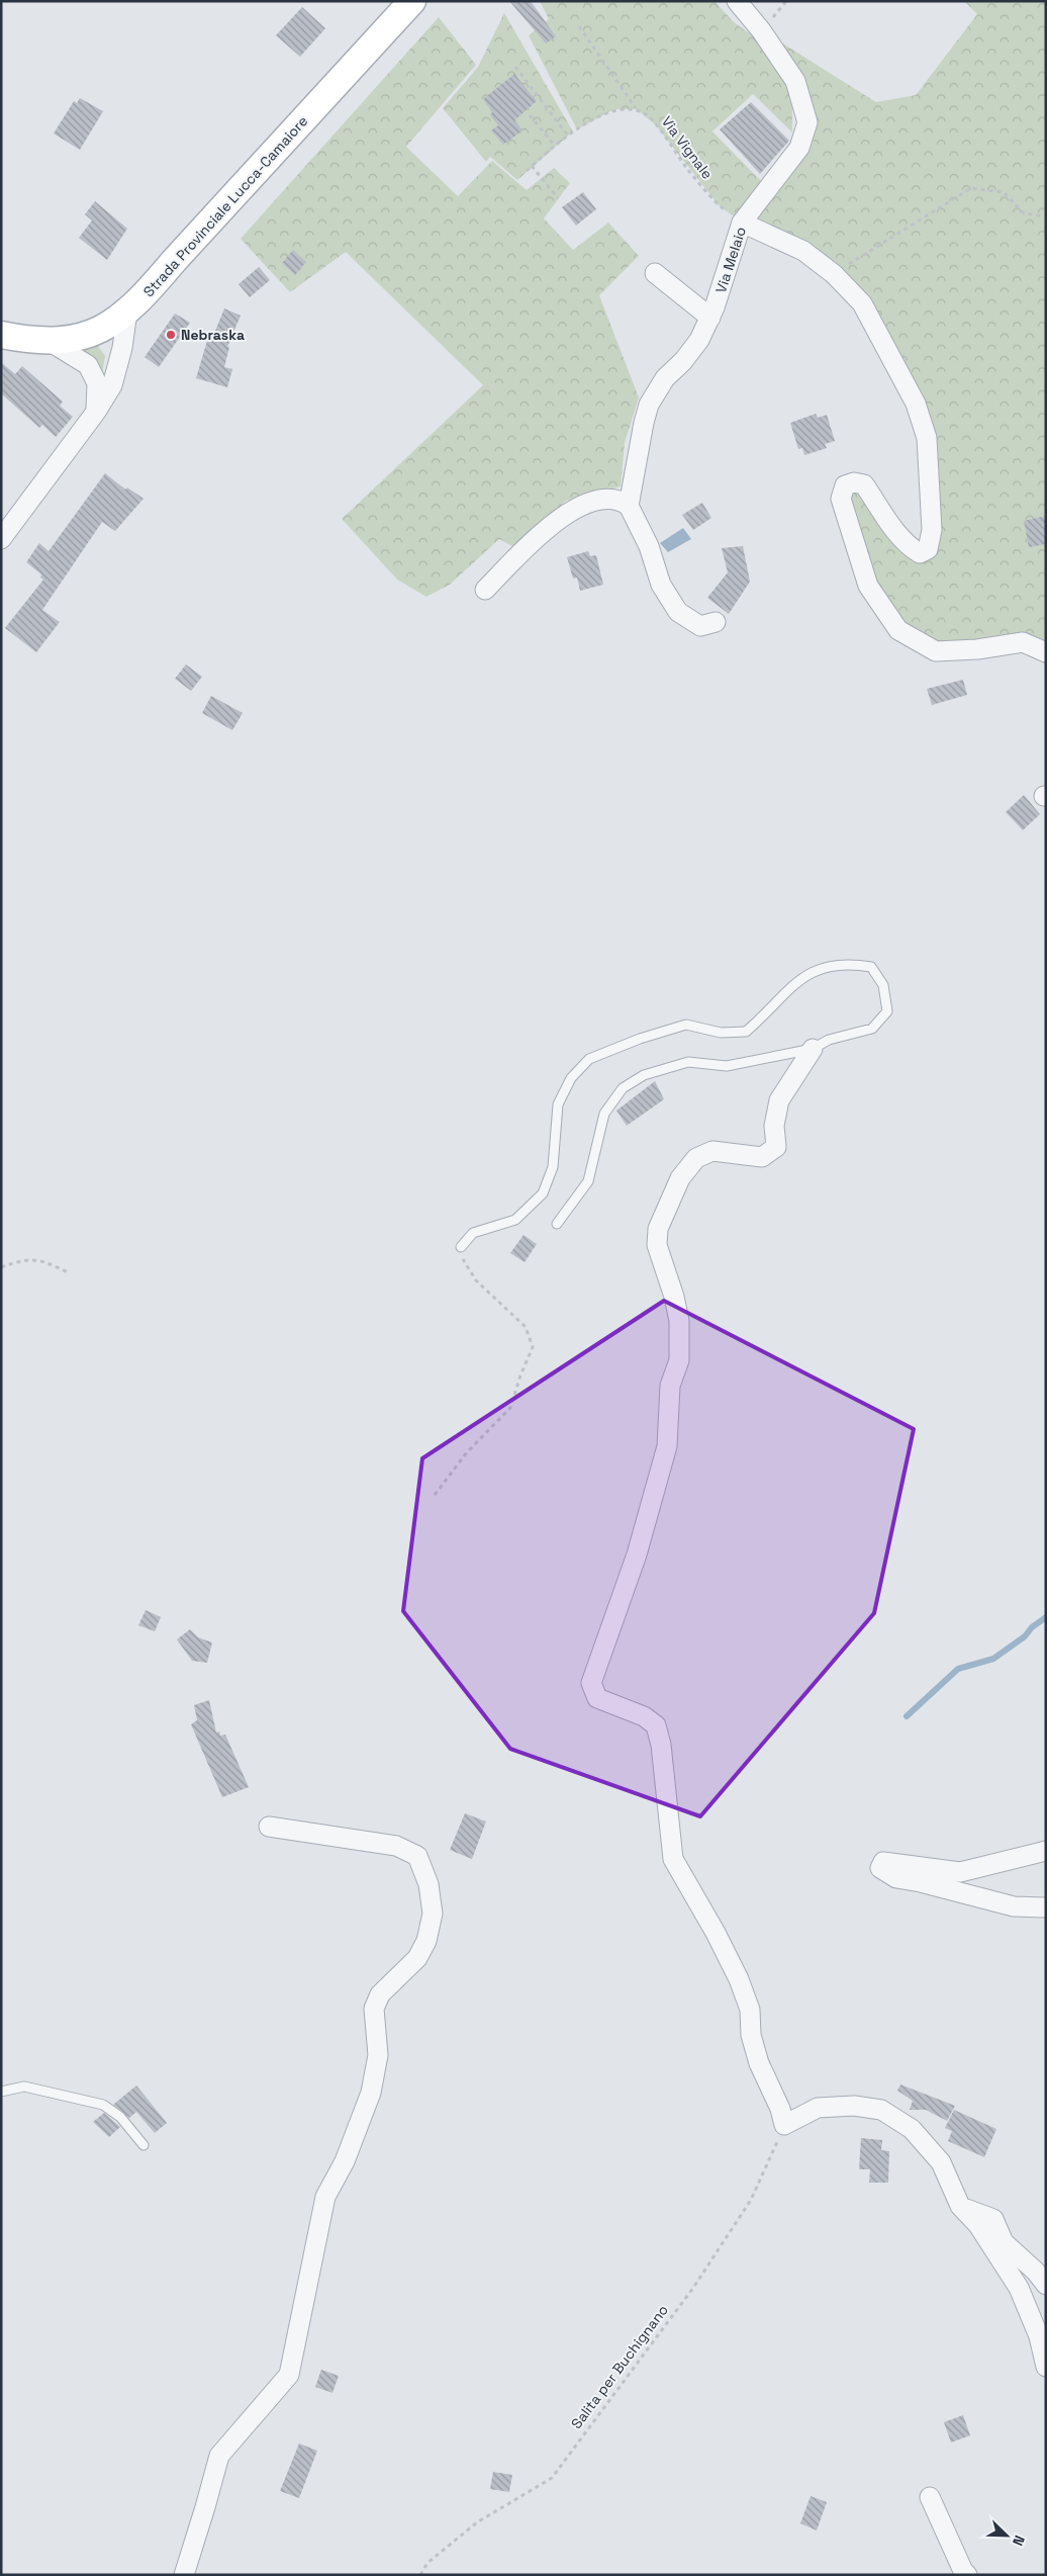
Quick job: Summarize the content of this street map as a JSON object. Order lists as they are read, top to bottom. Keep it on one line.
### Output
{"streets":{"main road":["Strada Provinciale Lucca-Camaiore"],"street":["Via Melaio"],"path":["Via Vignale","Salita per Buchignano"]},"crossings":[["Via Vignale","Via Melaio"]],"places":["Nebraska"],"north":"bottom right"}
